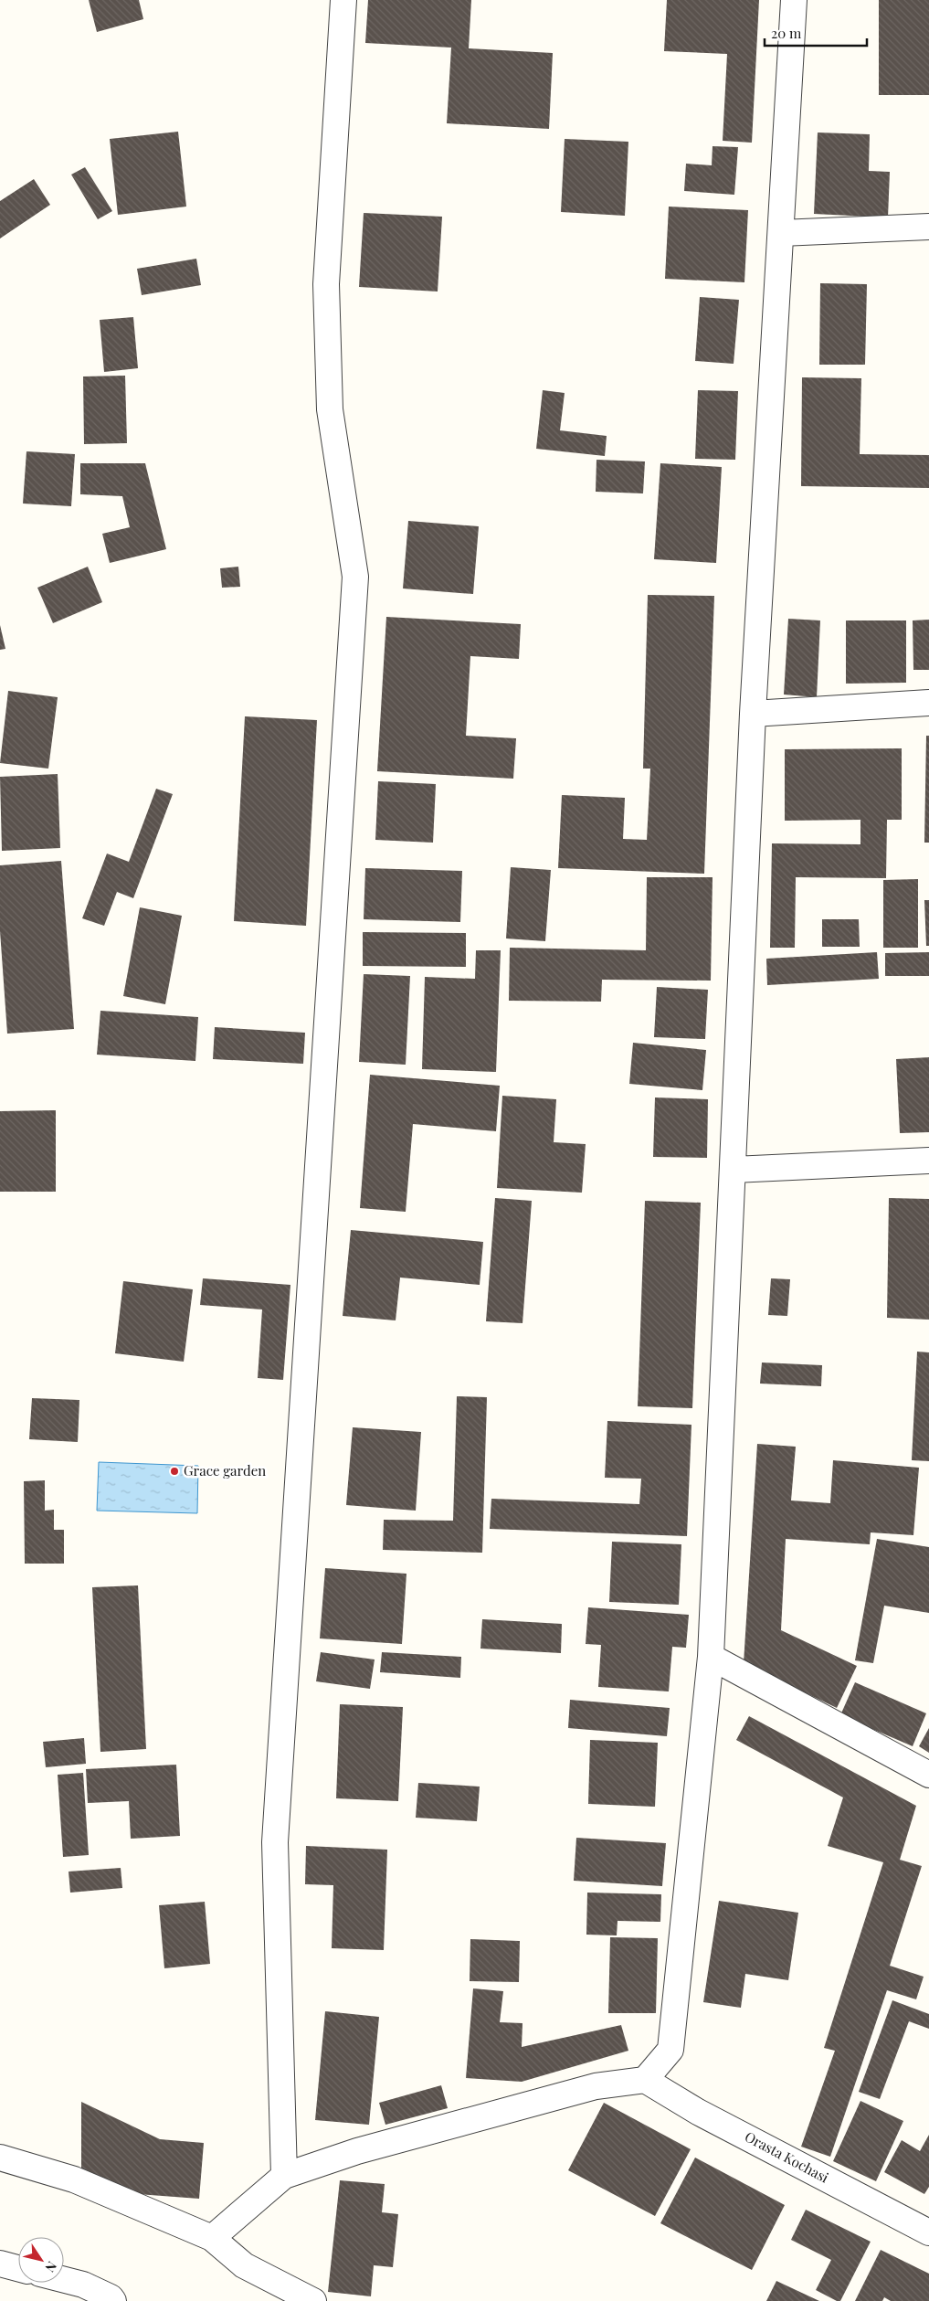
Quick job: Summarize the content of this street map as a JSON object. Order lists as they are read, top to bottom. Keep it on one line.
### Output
{"streets":{"street":["Orasta Kochasi"]},"places":["Grace garden"],"scale_bar":"20 m","north":"bottom right"}
